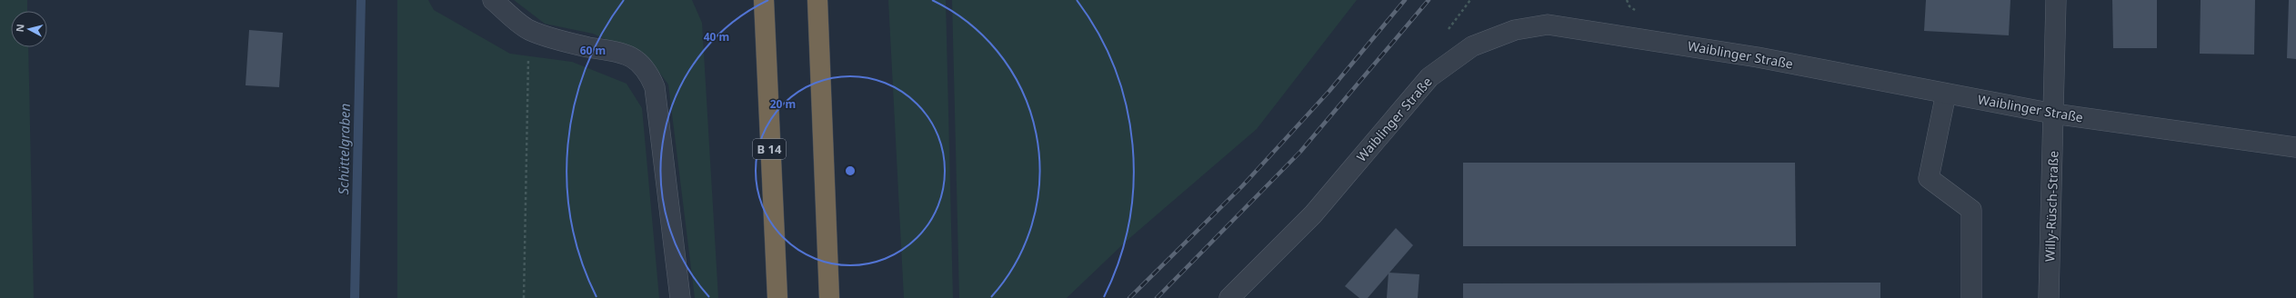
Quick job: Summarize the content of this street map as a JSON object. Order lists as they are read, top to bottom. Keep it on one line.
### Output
{"streets":{"highway":["B 14"],"street":["Waiblinger Straße","Willy-Rüsch-Straße"]},"crossings":[["Waiblinger Straße","Willy-Rüsch-Straße"]],"water":["Schüttelgraben"],"north":"left","rings":["40 m","60 m","20 m"]}
